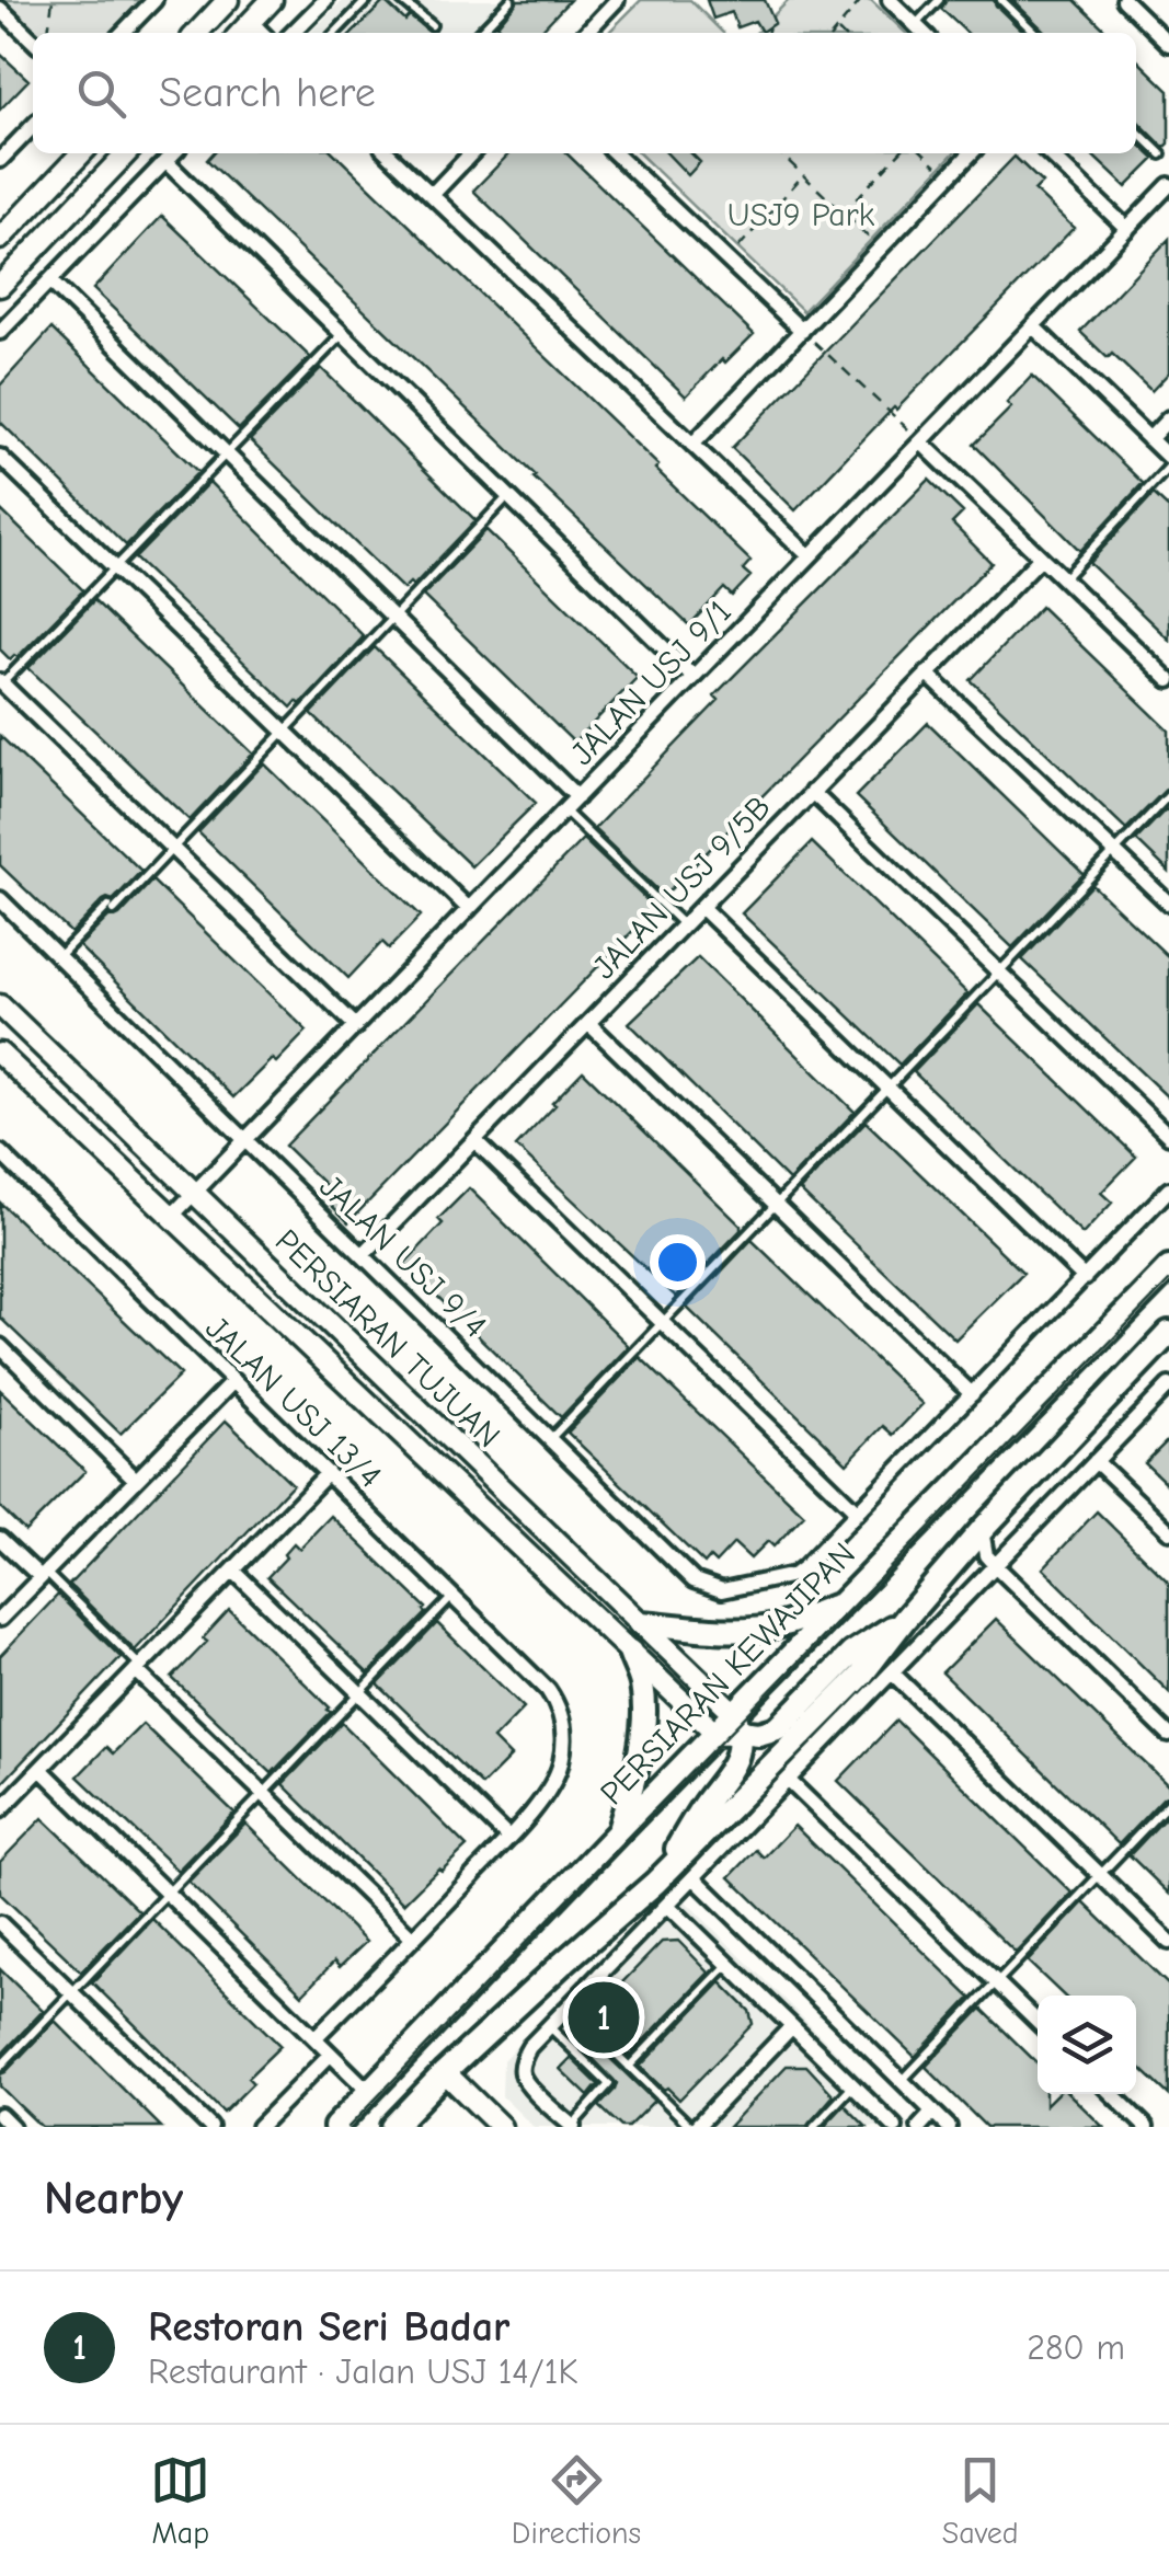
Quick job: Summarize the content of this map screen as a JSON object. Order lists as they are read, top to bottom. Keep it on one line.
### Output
{"streets":{"main road":["PERSIARAN TUJUAN","PERSIARAN KEWAJIPAN"],"street":["JALAN USJ 9/1","JALAN USJ 9/5B","JALAN USJ 9/4","JALAN USJ 13/4"]},"crossings":[["JALAN USJ 9/1","JALAN USJ 9/4"],["JALAN USJ 9/1","PERSIARAN TUJUAN"],["JALAN USJ 9/5B","JALAN USJ 9/4"],["PERSIARAN TUJUAN","PERSIARAN KEWAJIPAN"]],"parks":["USJ9 Park"],"page":{"search":"Search here","pins":"1","heading":"Nearby","list":[{"mark":"1","name":"Restoran Seri Badar","note":"Restaurant · Jalan USJ 14/1K","value":"280 m"}],"nav":["Map","Directions","Saved"]}}
